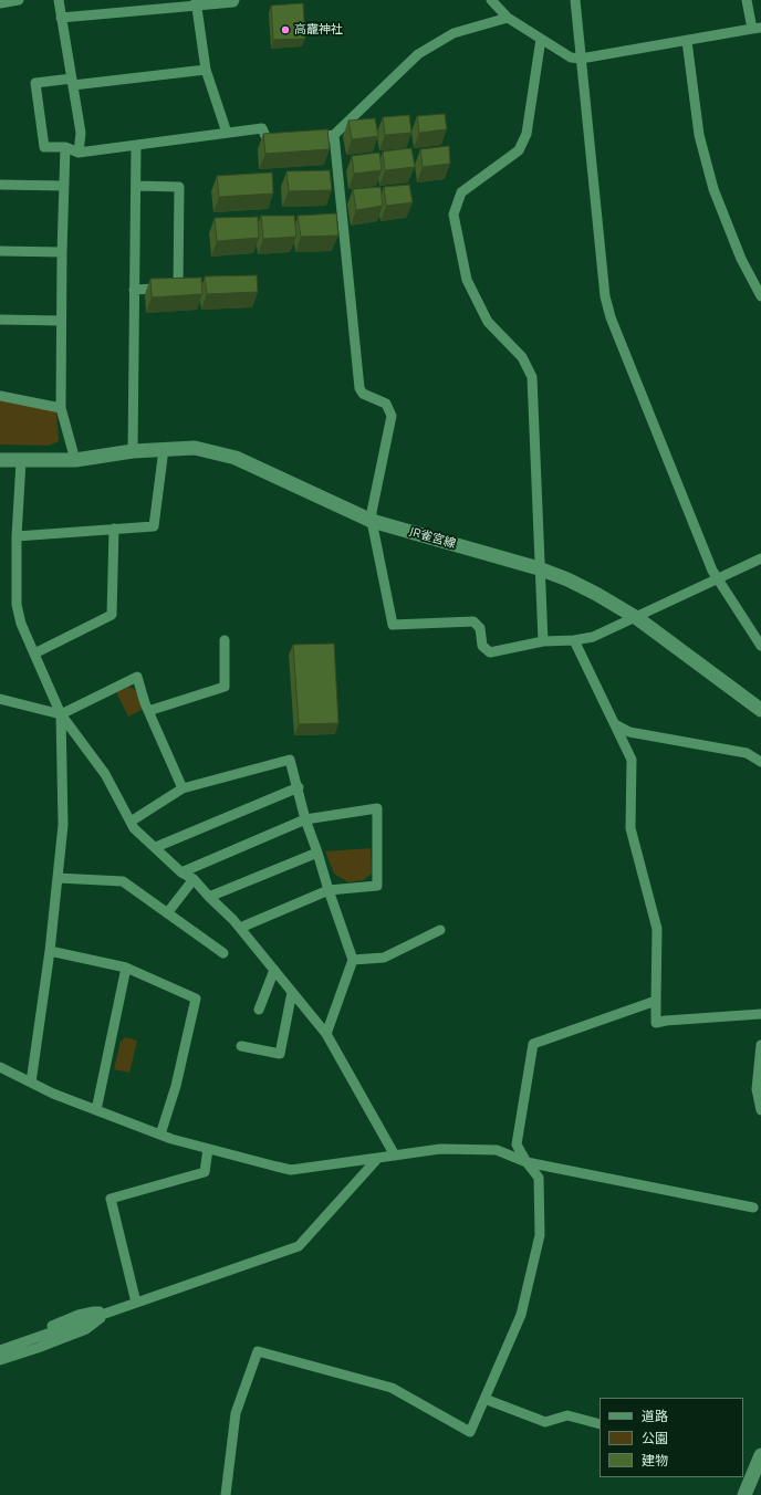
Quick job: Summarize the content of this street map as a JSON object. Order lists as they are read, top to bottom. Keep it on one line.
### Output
{"streets":{"street":["JR雀宮線"]},"places":["高靇神社"],"legend":["道路","公園","建物"]}
